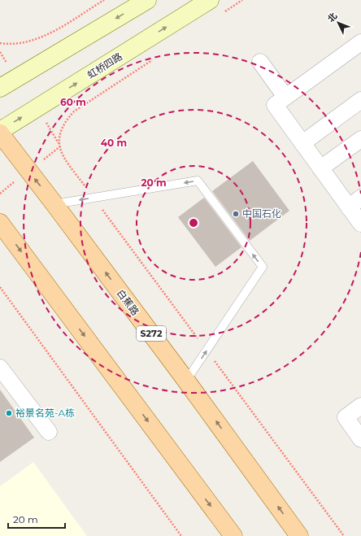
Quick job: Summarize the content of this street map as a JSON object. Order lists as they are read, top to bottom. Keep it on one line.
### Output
{"streets":{"main road":["白蕉路","S272"],"street":["虹桥四路"]},"crossings":[["虹桥四路","白蕉路"]],"places":["中国石化","裕景名苑-A栋"],"scale_bar":"20 m","north":"top left","rings":["60 m","40 m","20 m"]}
